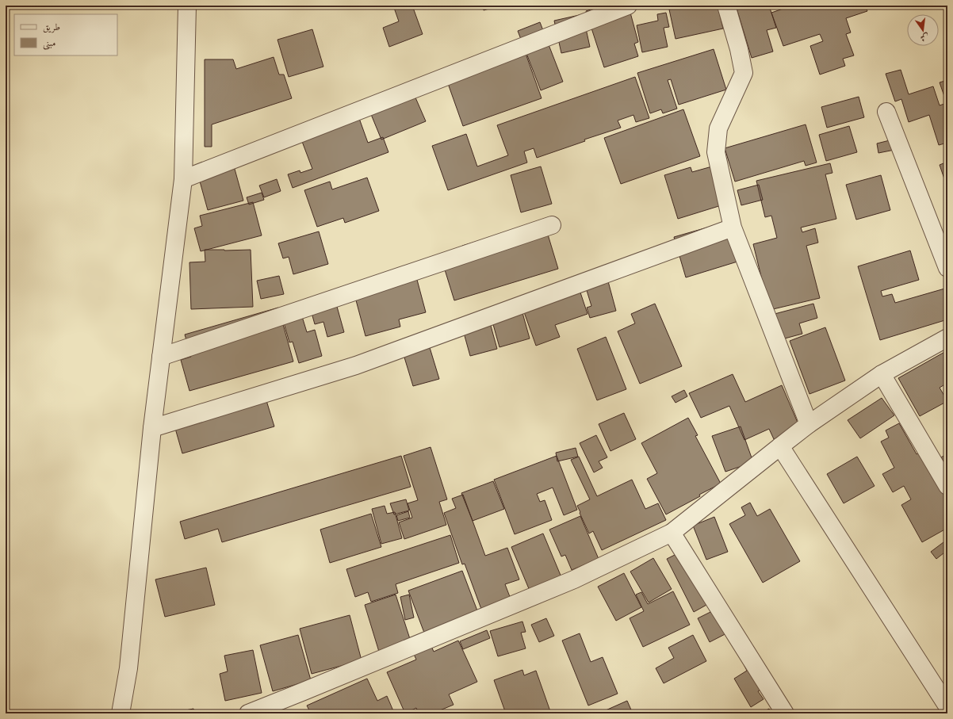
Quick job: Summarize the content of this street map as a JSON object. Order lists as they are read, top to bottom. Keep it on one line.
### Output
{"legend":["طريق","مبنى"],"north":"bottom"}
